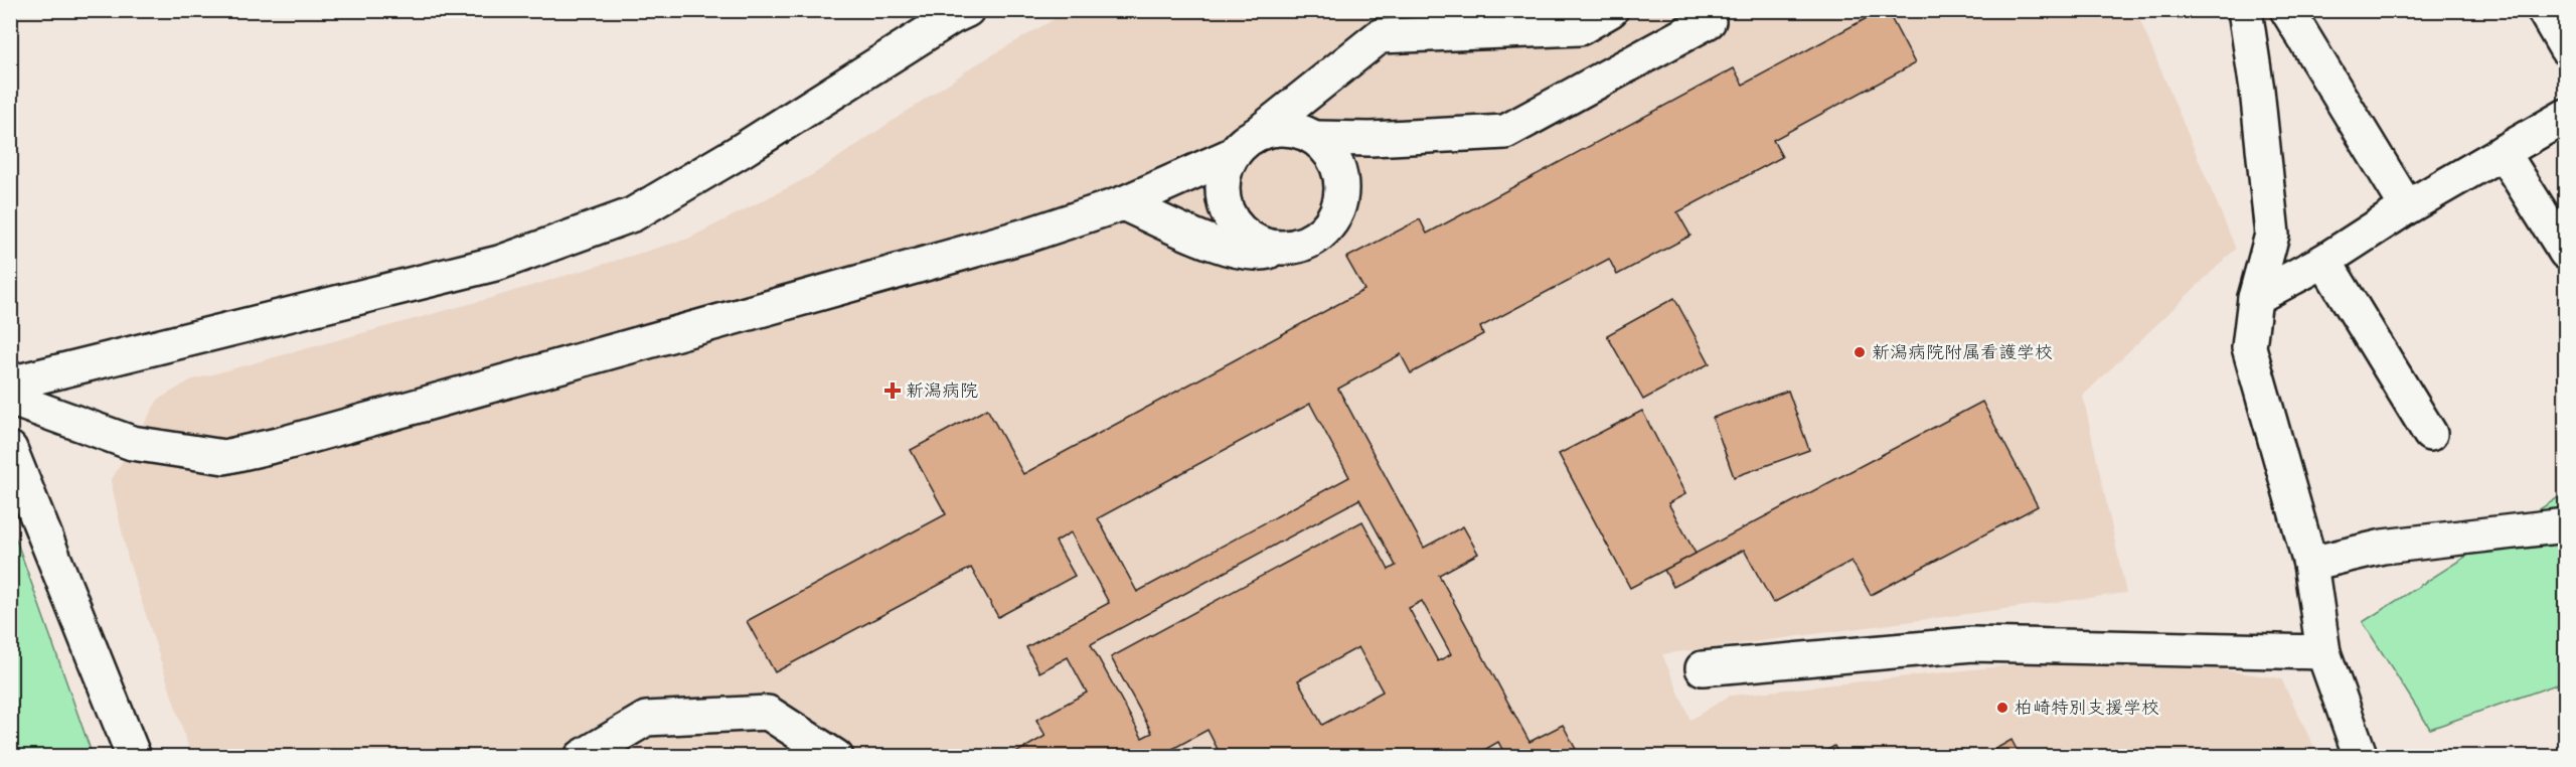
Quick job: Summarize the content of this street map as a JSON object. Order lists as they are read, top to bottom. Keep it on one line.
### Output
{"places":{"other":["新潟病院附属看護学校","柏崎特別支援学校"],"health":["新潟病院"]}}
